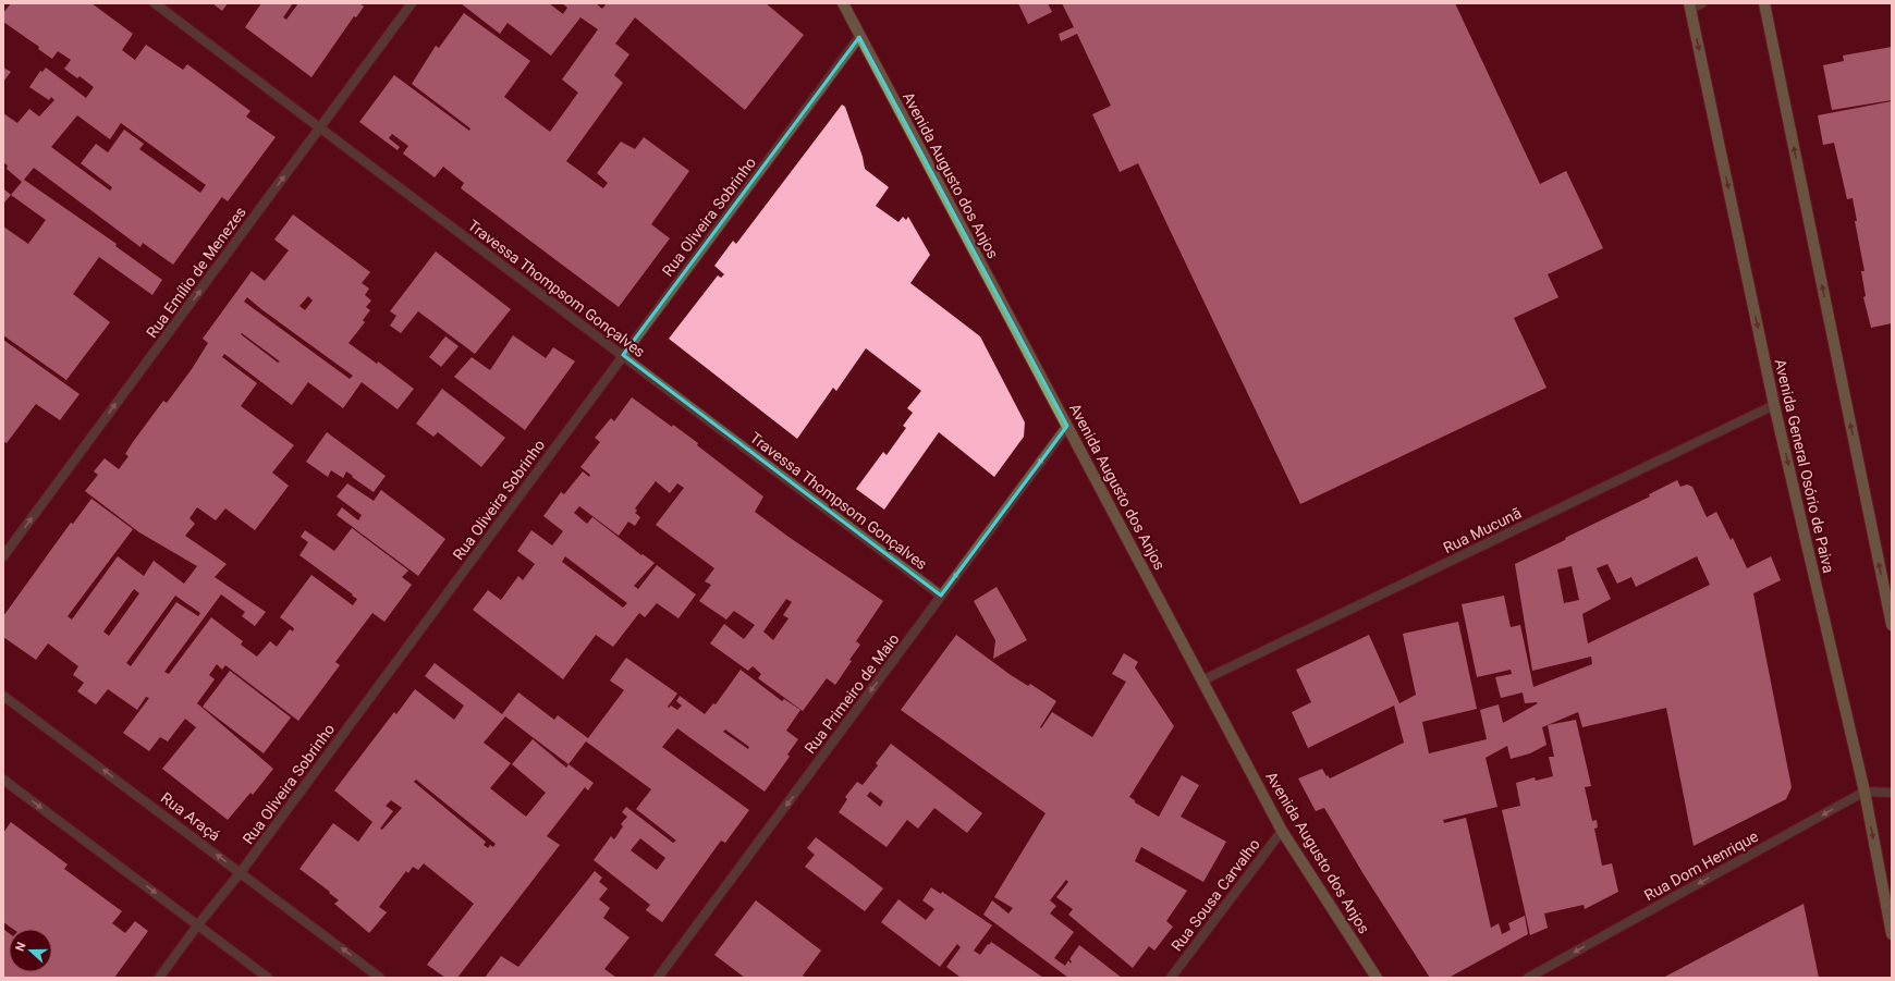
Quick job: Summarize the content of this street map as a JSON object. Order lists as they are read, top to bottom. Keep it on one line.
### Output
{"streets":{"main road":["Avenida Augusto dos Anjos","Avenida General Osório de Paiva"],"street":["Rua Oliveira Sobrinho","Rua Emílio de Menezes","Travessa Thompsom Gonçalves","Rua Mucunã","Rua Primeiro de Maio","Rua Araçá","Rua Dom Henrique","Rua Sousa Carvalho"]},"crossings":[["Avenida Augusto dos Anjos","Rua Oliveira Sobrinho"],["Avenida Augusto dos Anjos","Rua Mucunã"],["Avenida Augusto dos Anjos","Rua Primeiro de Maio"],["Avenida Augusto dos Anjos","Rua Sousa Carvalho"],["Rua Oliveira Sobrinho","Travessa Thompsom Gonçalves"],["Rua Oliveira Sobrinho","Rua Araçá"],["Rua Emílio de Menezes","Travessa Thompsom Gonçalves"],["Travessa Thompsom Gonçalves","Rua Primeiro de Maio"],["Avenida General Osório de Paiva","Rua Mucunã"],["Avenida General Osório de Paiva","Rua Dom Henrique"]],"one_way":["Rua Emílio de Menezes","Rua Primeiro de Maio","Rua Dom Henrique"],"north":"left"}
